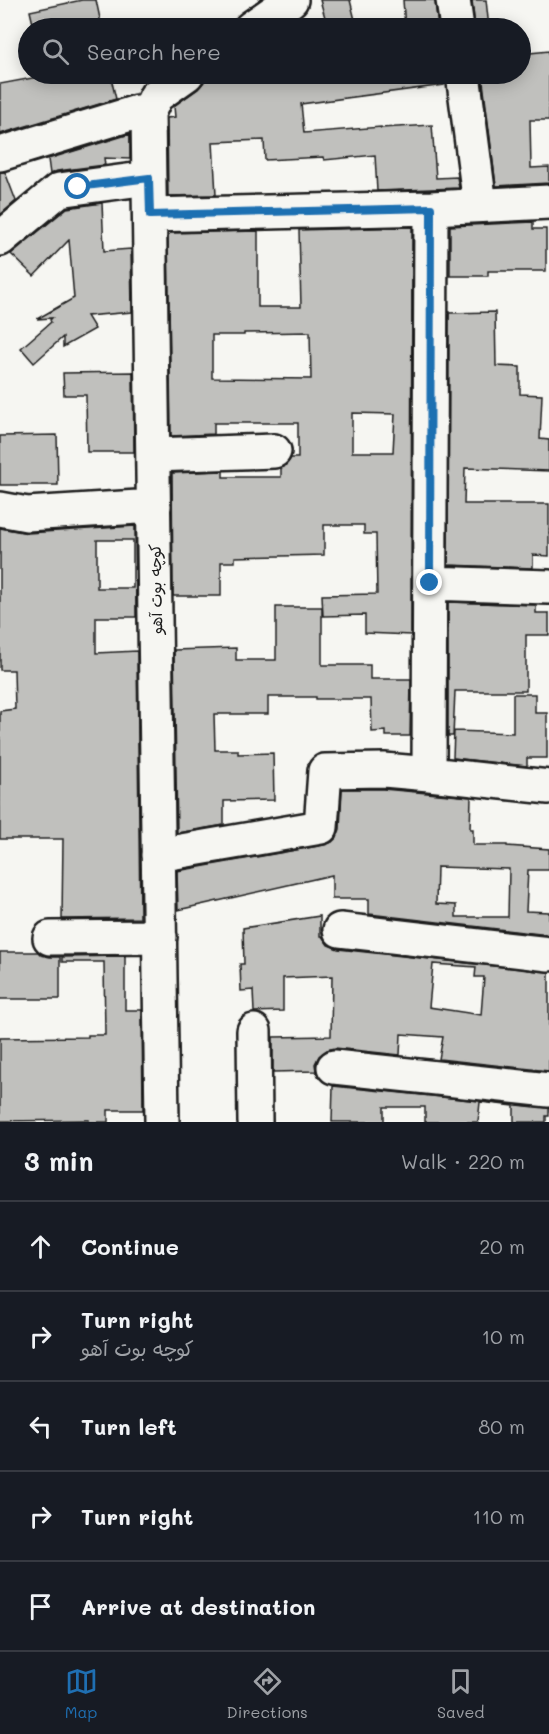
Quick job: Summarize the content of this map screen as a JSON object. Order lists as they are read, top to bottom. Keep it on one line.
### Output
{"streets":{"street":["کوچه بوت آهو"]},"page":{"search":"Search here","heading":["3 min","Walk · 220 m"],"list":[["Continue","20 m"],["Turn right","کوچه بوت آهو","10 m"],["Turn left","80 m"],["Turn right","110 m"],"Arrive at destination"],"nav":["Map","Directions","Saved"]}}
